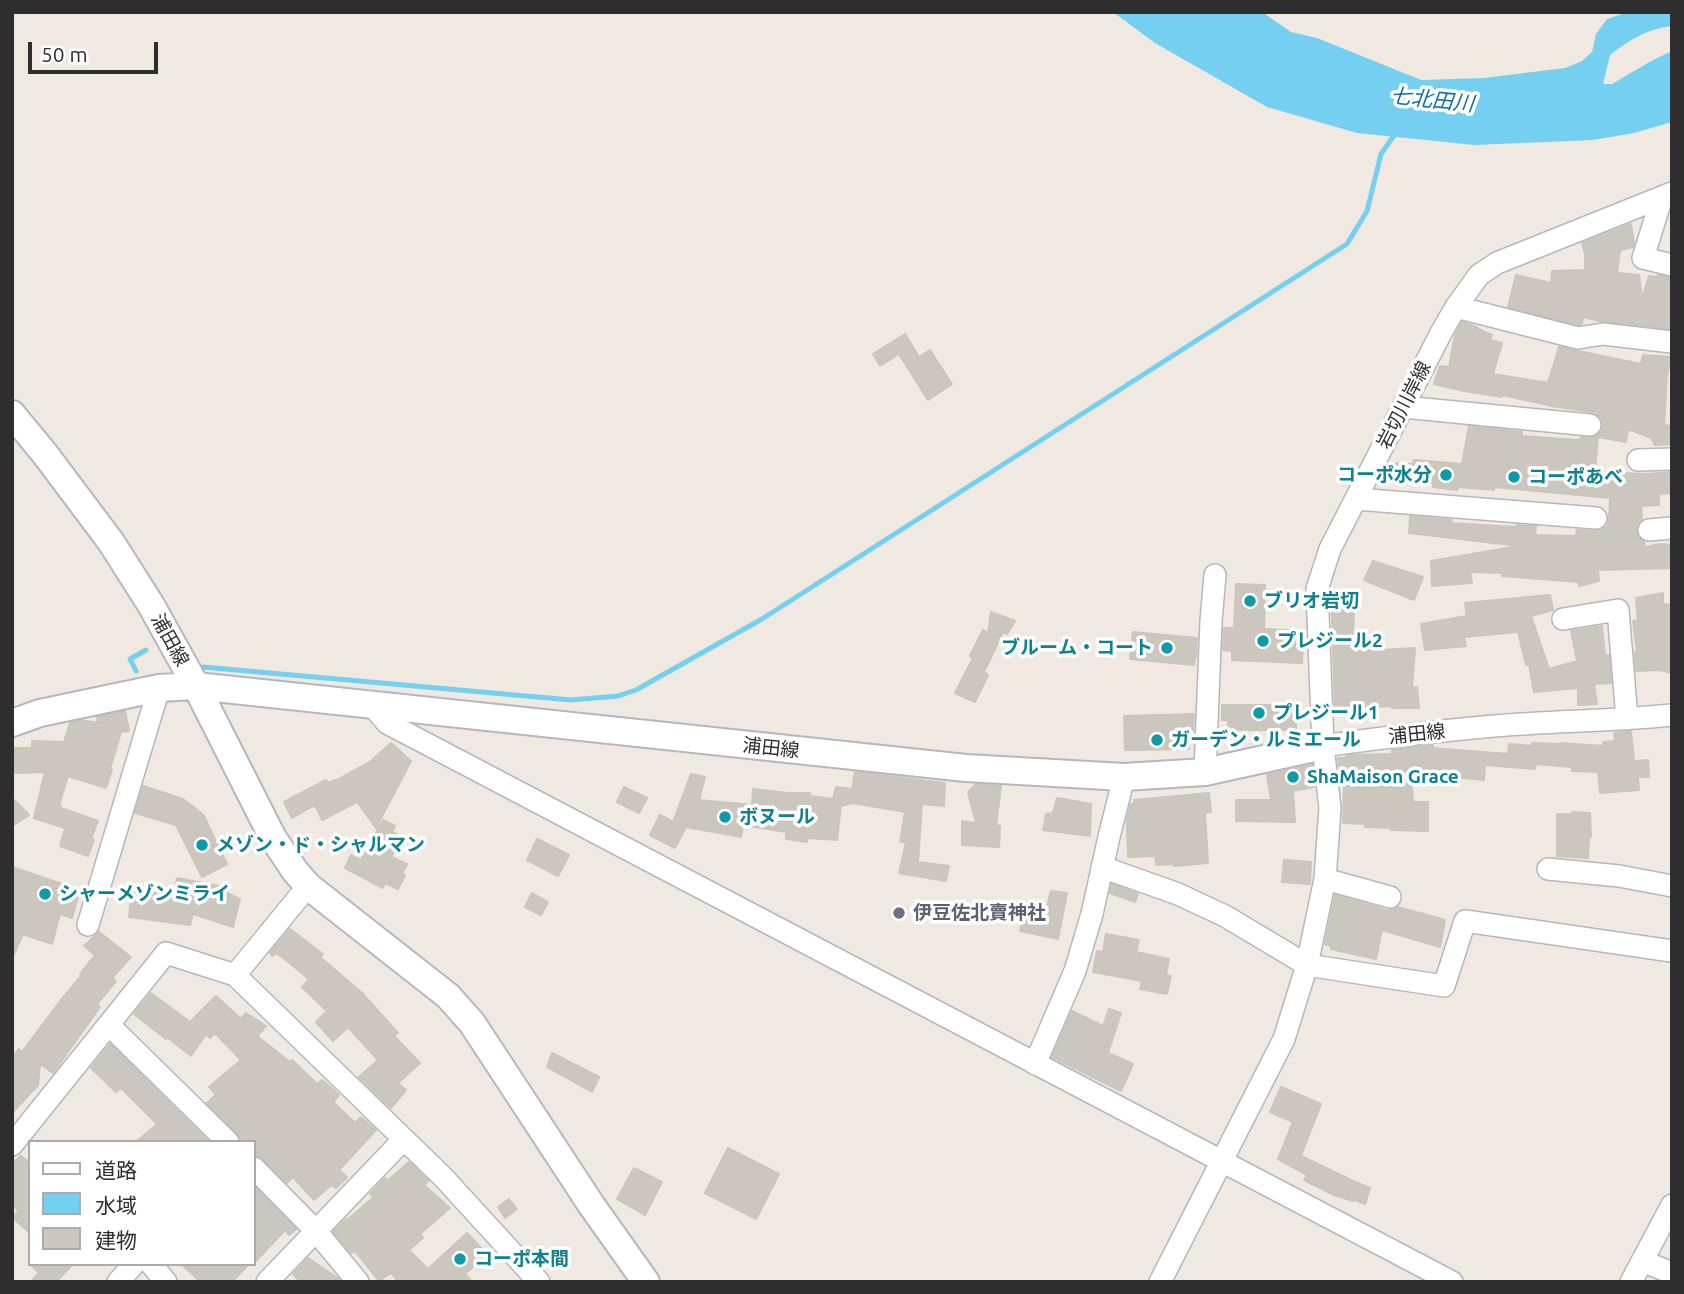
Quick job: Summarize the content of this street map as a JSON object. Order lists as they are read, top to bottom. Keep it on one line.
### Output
{"streets":{"street":["岩切川岸線","浦田線"]},"crossings":[["岩切川岸線","浦田線"]],"water":["七北田川"],"places":["コーポ水分","コーポあべ","ブリオ岩切","プレジール2","ブルーム・コート","プレジール1","ガーデン・ルミエール","ShaMaison Grace","ボヌール","メゾン・ド・シャルマン","シャーメゾンミライ","伊豆佐北賣神社","コーポ本間"],"legend":["道路","水域","建物"],"scale_bar":"50 m"}
